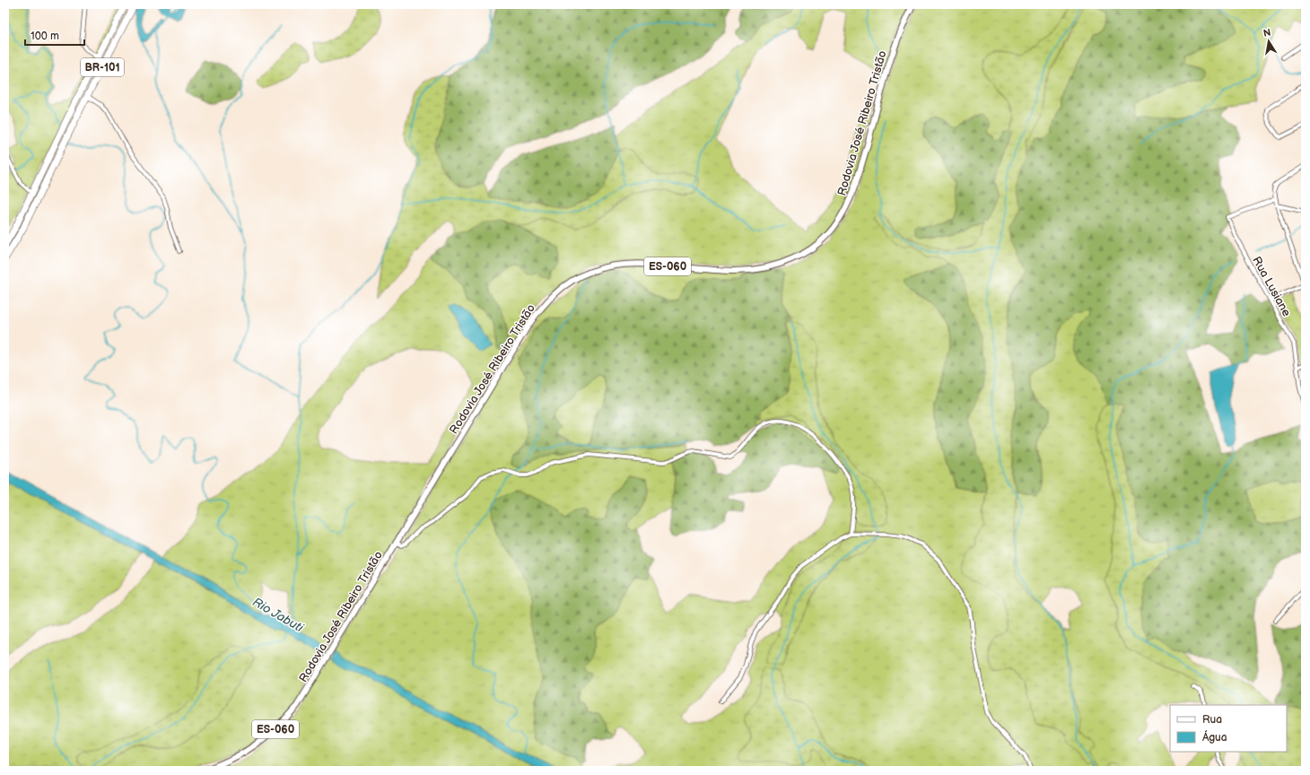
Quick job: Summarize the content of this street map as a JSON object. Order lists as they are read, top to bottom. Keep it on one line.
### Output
{"streets":{"highway":["BR-101"],"main road":["Rodovia José Ribeiro Tristão","ES-060"],"street":["Rua Lusiane"]},"water":["Rio Jabuti"],"legend":["Rua","Água"],"scale_bar":"100 m","north":"top"}
